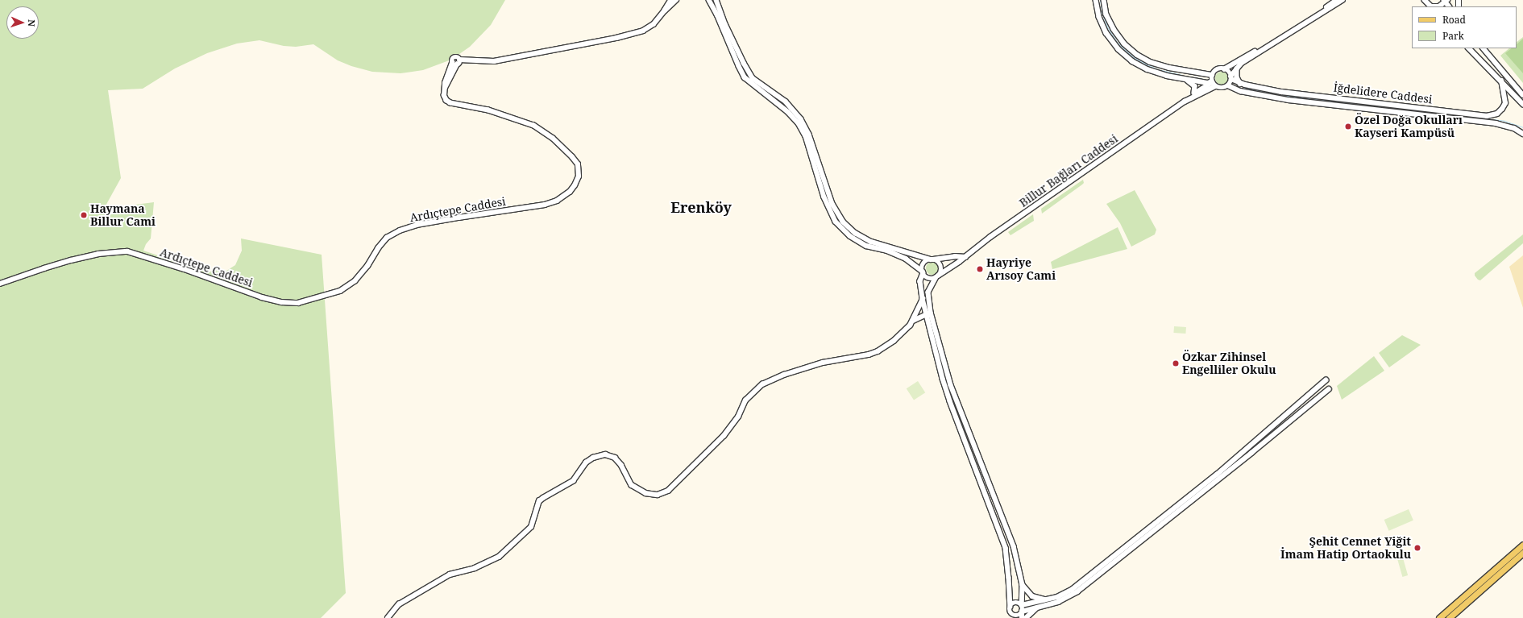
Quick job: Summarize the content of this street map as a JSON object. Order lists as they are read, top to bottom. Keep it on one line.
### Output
{"streets":{"street":["İğdelidere Caddesi","Billur Bağları Caddesi","Ardıçtepe Caddesi"]},"districts":["Erenköy"],"places":["Özel Doğa Okulları Kayseri Kampüsü","Haymana Billur Cami","Hayriye Arısoy Cami","Özkar Zihinsel Engelliler Okulu","Şehit Cennet Yiğit İmam Hatip Ortaokulu"],"legend":["Road","Park"],"north":"right"}
